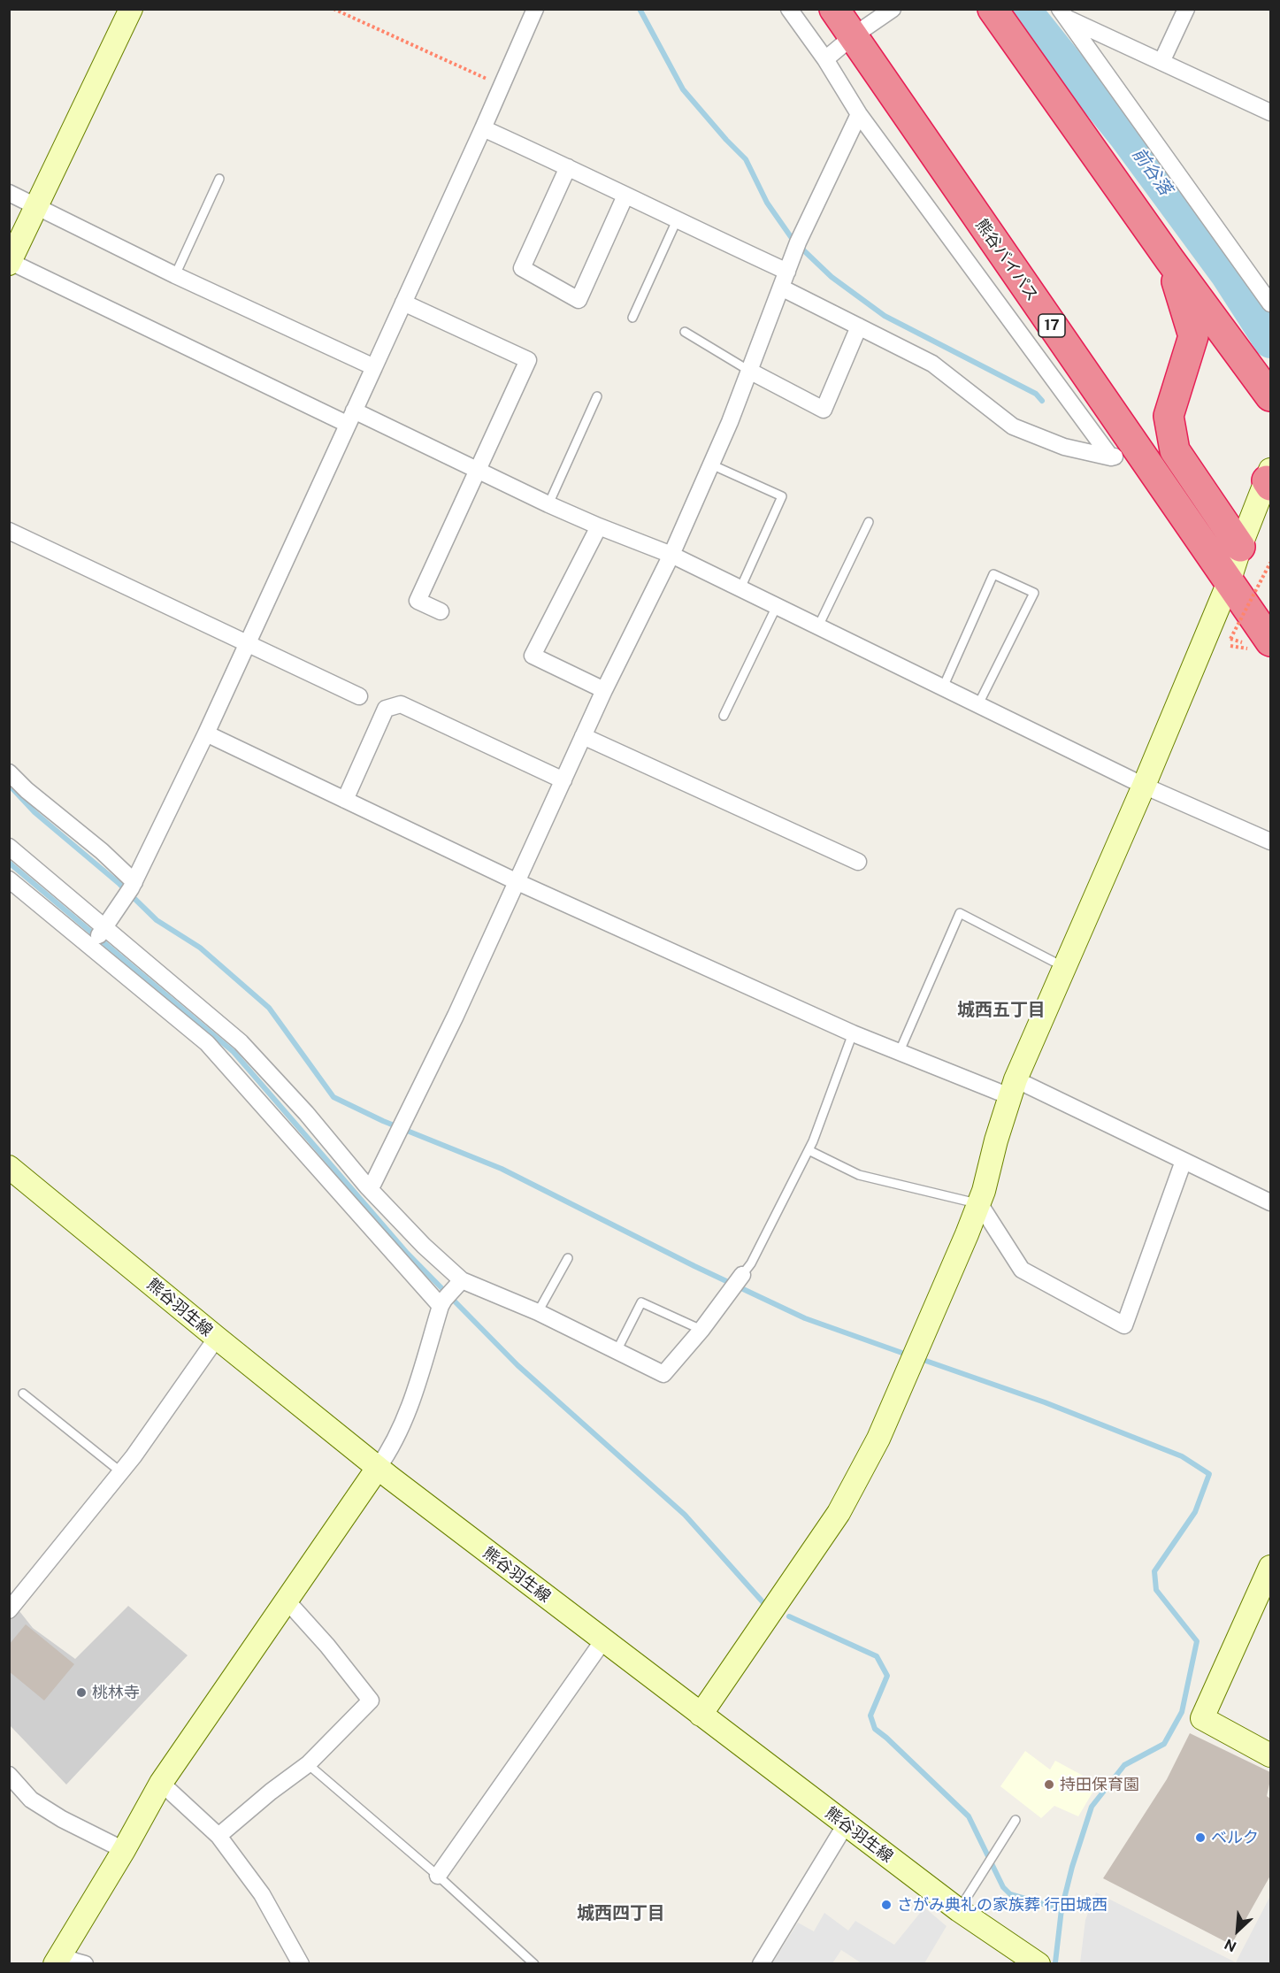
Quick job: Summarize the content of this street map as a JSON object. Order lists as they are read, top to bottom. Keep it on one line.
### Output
{"streets":{"highway":["熊谷バイパス","17"],"street":["熊谷羽生線"]},"districts":["城西五丁目","城西四丁目"],"water":["前谷落"],"places":["桃林寺","持田保育園","ベルク","さがみ典礼の家族葬 行田城西"],"north":"bottom left"}
